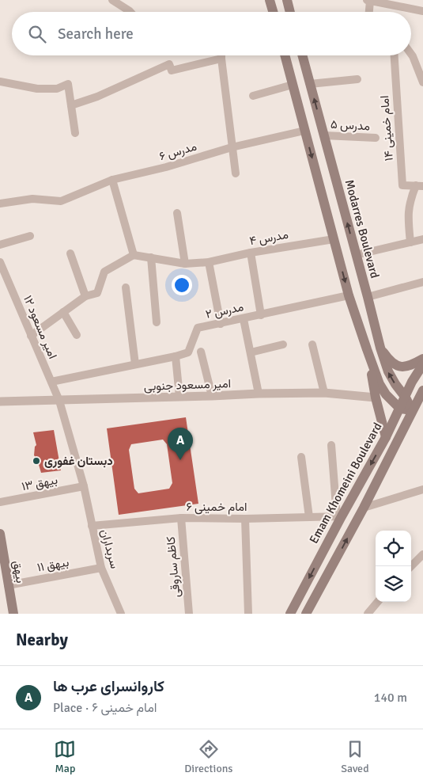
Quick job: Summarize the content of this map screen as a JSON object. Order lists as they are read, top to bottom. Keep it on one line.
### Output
{"streets":{"main road":["Modarres Boulevard","Emam Khomeini Boulevard","بیهق"],"street":["مدرس ۵","امام خمینی ۱۴","مدرس ۶","مدرس ۴","مدرس ۲","امیر مسعود ۱۲","امیر مسعود جنوبی","بیهق ۱۳","امام خمینی ۶","سربداران","بیهق ۱۱","کاظم ساروقی"]},"crossings":[["مدرس ۵","Modarres Boulevard"],["Modarres Boulevard","Emam Khomeini Boulevard"],["مدرس ۲","امیر مسعود ۱۲"],["امیر مسعود ۱۲","امیر مسعود جنوبی"],["امیر مسعود ۱۲","سربداران"],["امیر مسعود جنوبی","سربداران"],["بیهق ۱۳","سربداران"],["Emam Khomeini Boulevard","امام خمینی ۶"],["امام خمینی ۶","سربداران"],["امام خمینی ۶","کاظم ساروقی"],["سربداران","بیهق ۱۱"],["بیهق ۱۱","بیهق"]],"places":["دبستان غفوری"],"page":{"search":"Search here","pins":"A","heading":"Nearby","list":[{"mark":"A","name":"کاروانسرای عرب ها","note":"Place · امام خمینی ۶","value":"140 m"}],"nav":["Map","Directions","Saved"]}}
